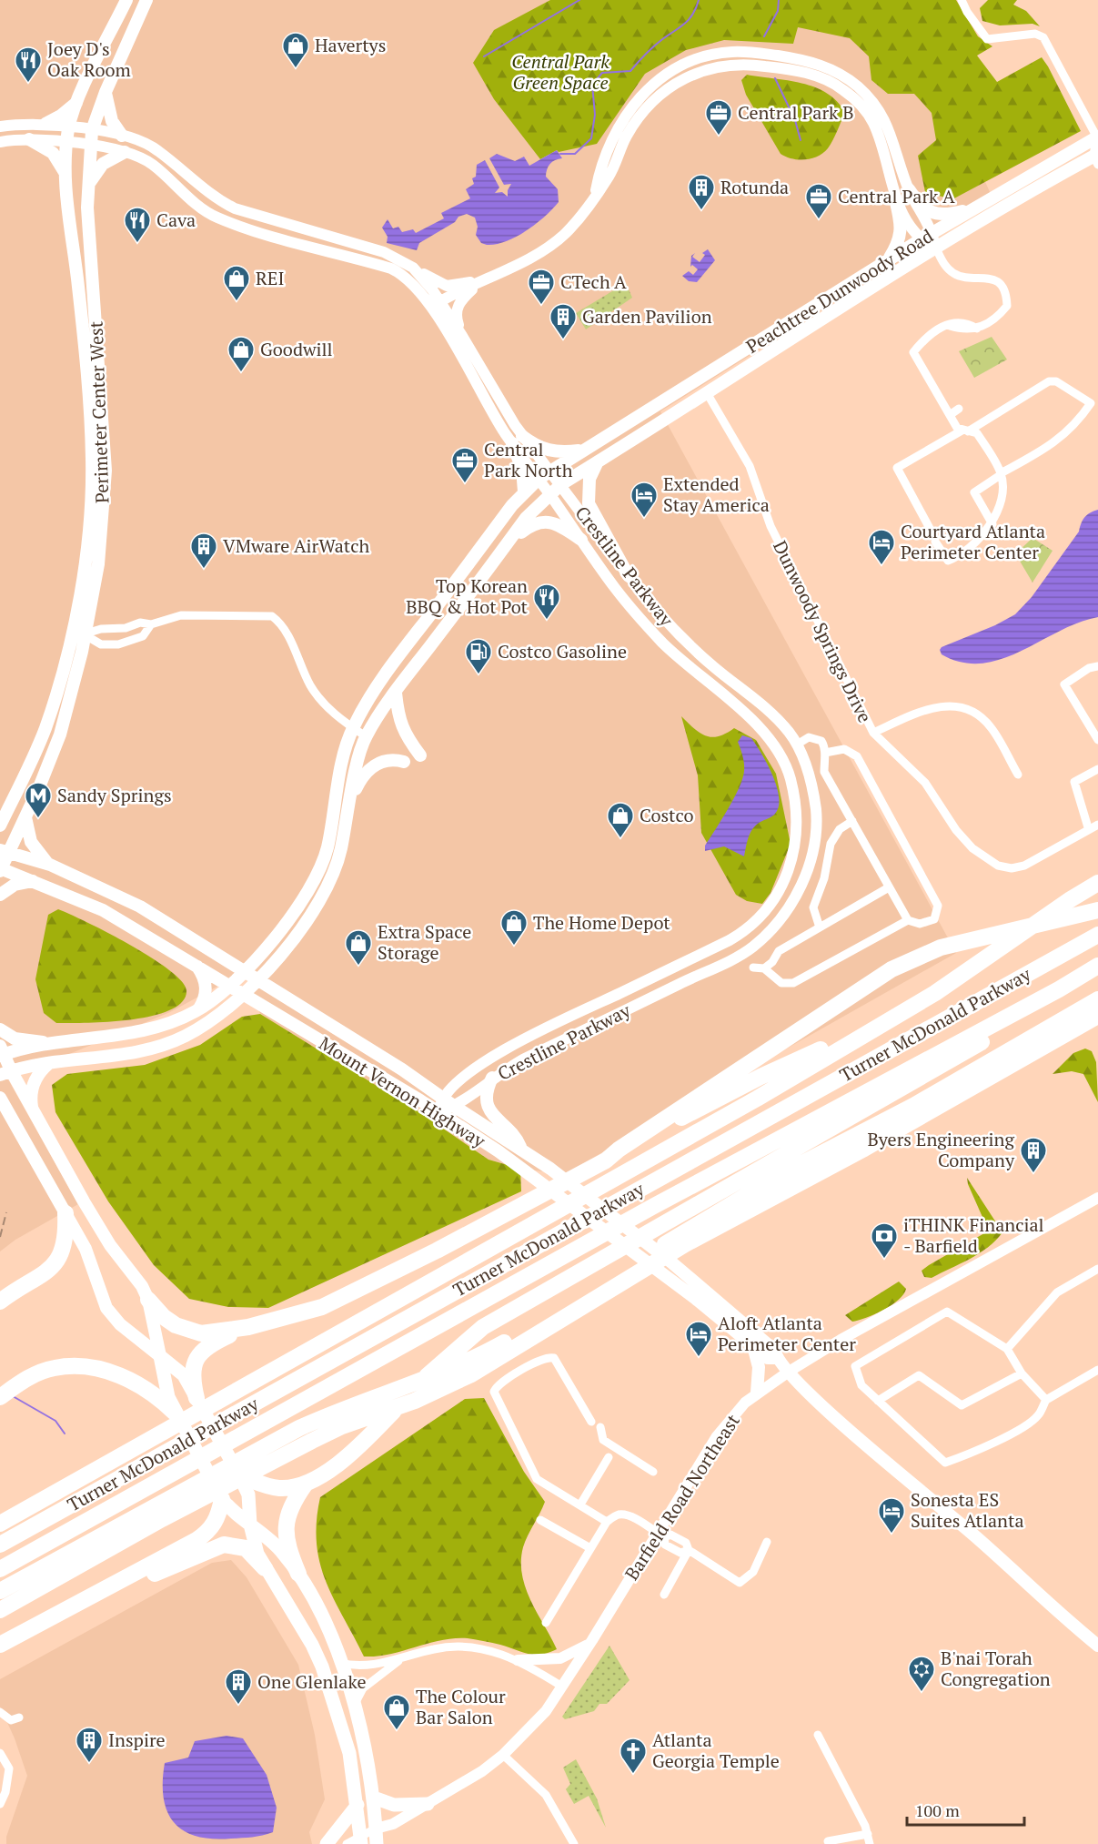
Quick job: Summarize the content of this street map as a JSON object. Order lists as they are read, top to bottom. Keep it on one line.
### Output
{"streets":{"highway":["Turner McDonald Parkway"],"main road":["Peachtree Dunwoody Road","Perimeter Center West","Mount Vernon Highway"],"street":["Crestline Parkway","Dunwoody Springs Drive","Barfield Road Northeast"]},"crossings":[["Peachtree Dunwoody Road","Crestline Parkway"],["Peachtree Dunwoody Road","Dunwoody Springs Drive"],["Peachtree Dunwoody Road","Mount Vernon Highway"],["Perimeter Center West","Mount Vernon Highway"],["Crestline Parkway","Mount Vernon Highway"],["Mount Vernon Highway","Barfield Road Northeast"]],"parks":["Central Park Green Space"],"places":{"shop":["Havertys","REI","Goodwill","Costco","The Home Depot","Extra Space Storage","The Colour Bar Salon"],"restaurant":["Joey D's Oak Room","Cava","Top Korean BBQ & Hot Pot"],"office":["Central Park B","Central Park A","CTech A","Central Park North"],"building":["Rotunda","Garden Pavilion","VMware AirWatch","Byers Engineering Company","One Glenlake","Inspire"],"hotel":["Extended Stay America","Courtyard Atlanta Perimeter Center","Aloft Atlanta Perimeter Center","Sonesta ES Suites Atlanta"],"fuel station":["Costco Gasoline"],"metro station":["Sandy Springs"],"bank":["iTHINK Financial - Barfield"],"synagogue":["B'nai Torah Congregation"],"church":["Atlanta Georgia Temple"]},"scale_bar":"100 m"}
